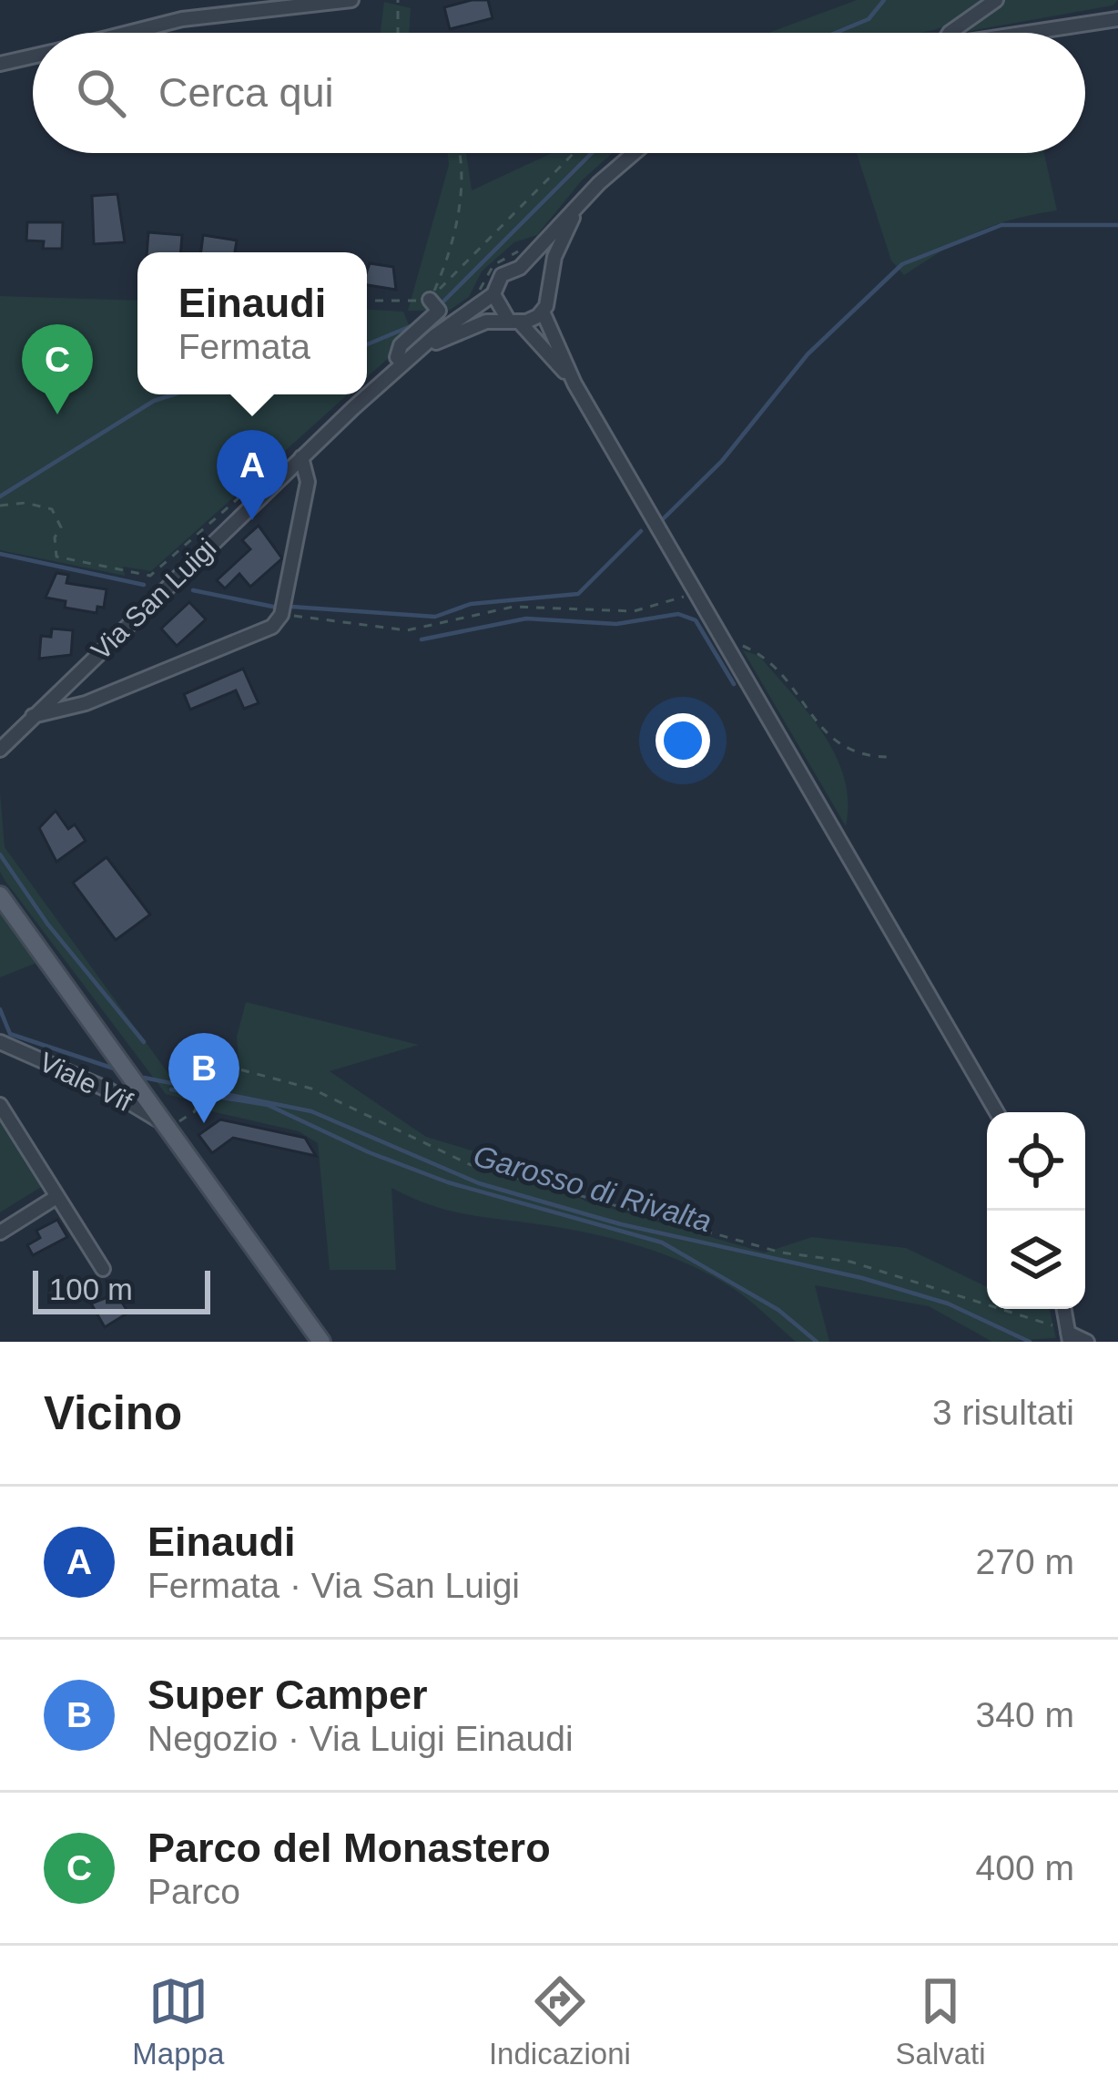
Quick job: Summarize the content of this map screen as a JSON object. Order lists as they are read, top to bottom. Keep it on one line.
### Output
{"streets":{"street":["Via San Luigi","Viale Vif"]},"water":["Garosso di Rivalta"],"scale_bar":"100 m","page":{"search":"Cerca qui","popup":["Einaudi","Fermata"],"pins":["C","A","B"],"scale":"100 m","heading":["Vicino","3 risultati"],"list":[{"mark":"A","name":"Einaudi","note":"Fermata · Via San Luigi","value":"270 m"},{"mark":"B","name":"Super Camper","note":"Negozio · Via Luigi Einaudi","value":"340 m"},{"mark":"C","name":"Parco del Monastero","note":"Parco","value":"400 m"}],"nav":["Mappa","Indicazioni","Salvati"]}}
